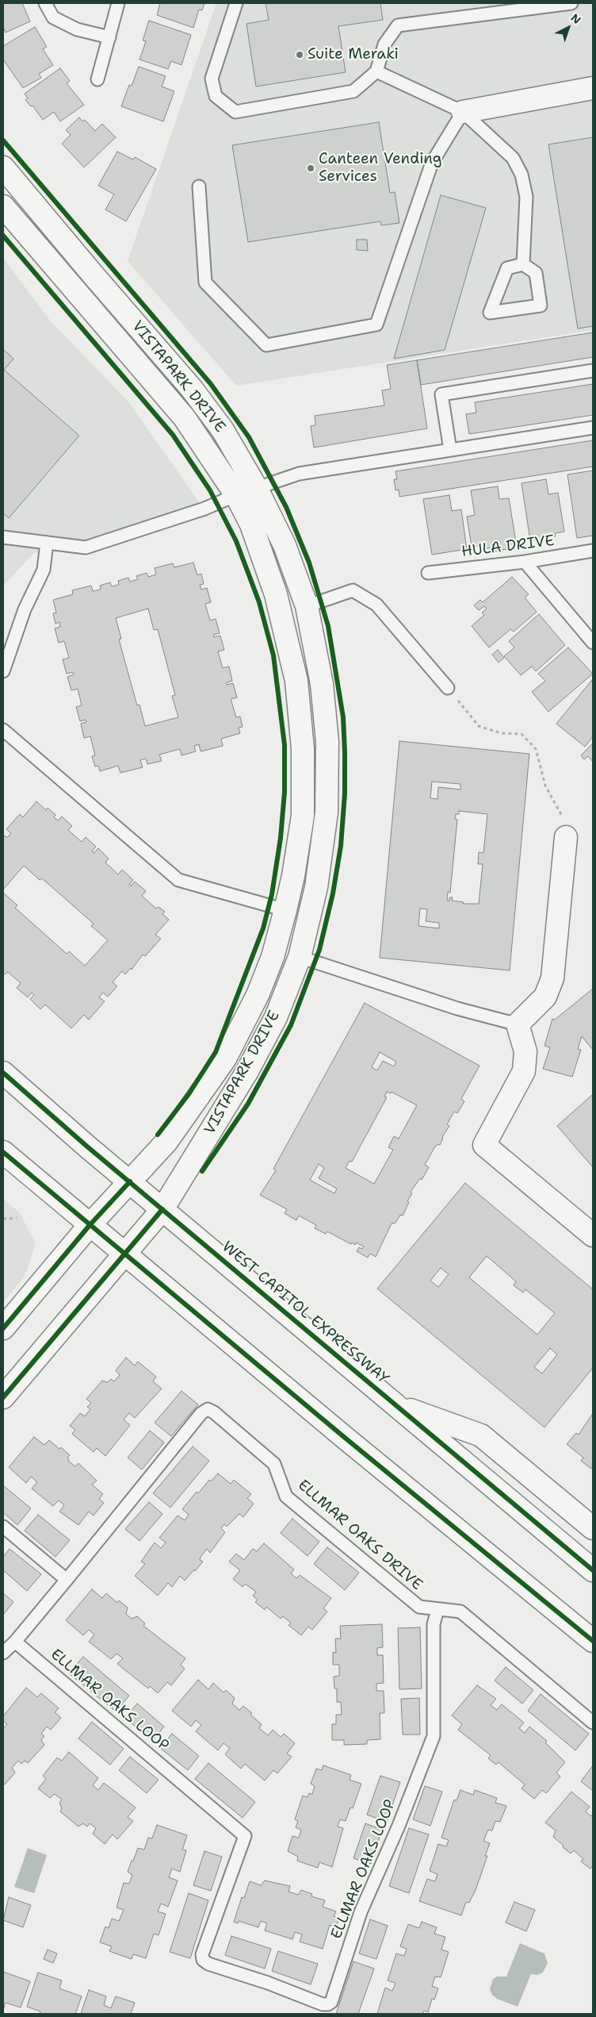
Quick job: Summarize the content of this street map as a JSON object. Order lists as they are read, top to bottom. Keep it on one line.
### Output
{"streets":{"main road":["VISTAPARK DRIVE","WEST CAPITOL EXPRESSWAY"],"lane":["HULA DRIVE","ELLMAR OAKS DRIVE","ELLMAR OAKS LOOP"]},"crossings":[["VISTAPARK DRIVE","WEST CAPITOL EXPRESSWAY"],["ELLMAR OAKS DRIVE","ELLMAR OAKS LOOP"]],"places":["Suite Meraki","Canteen Vending Services"],"north":"top right"}
